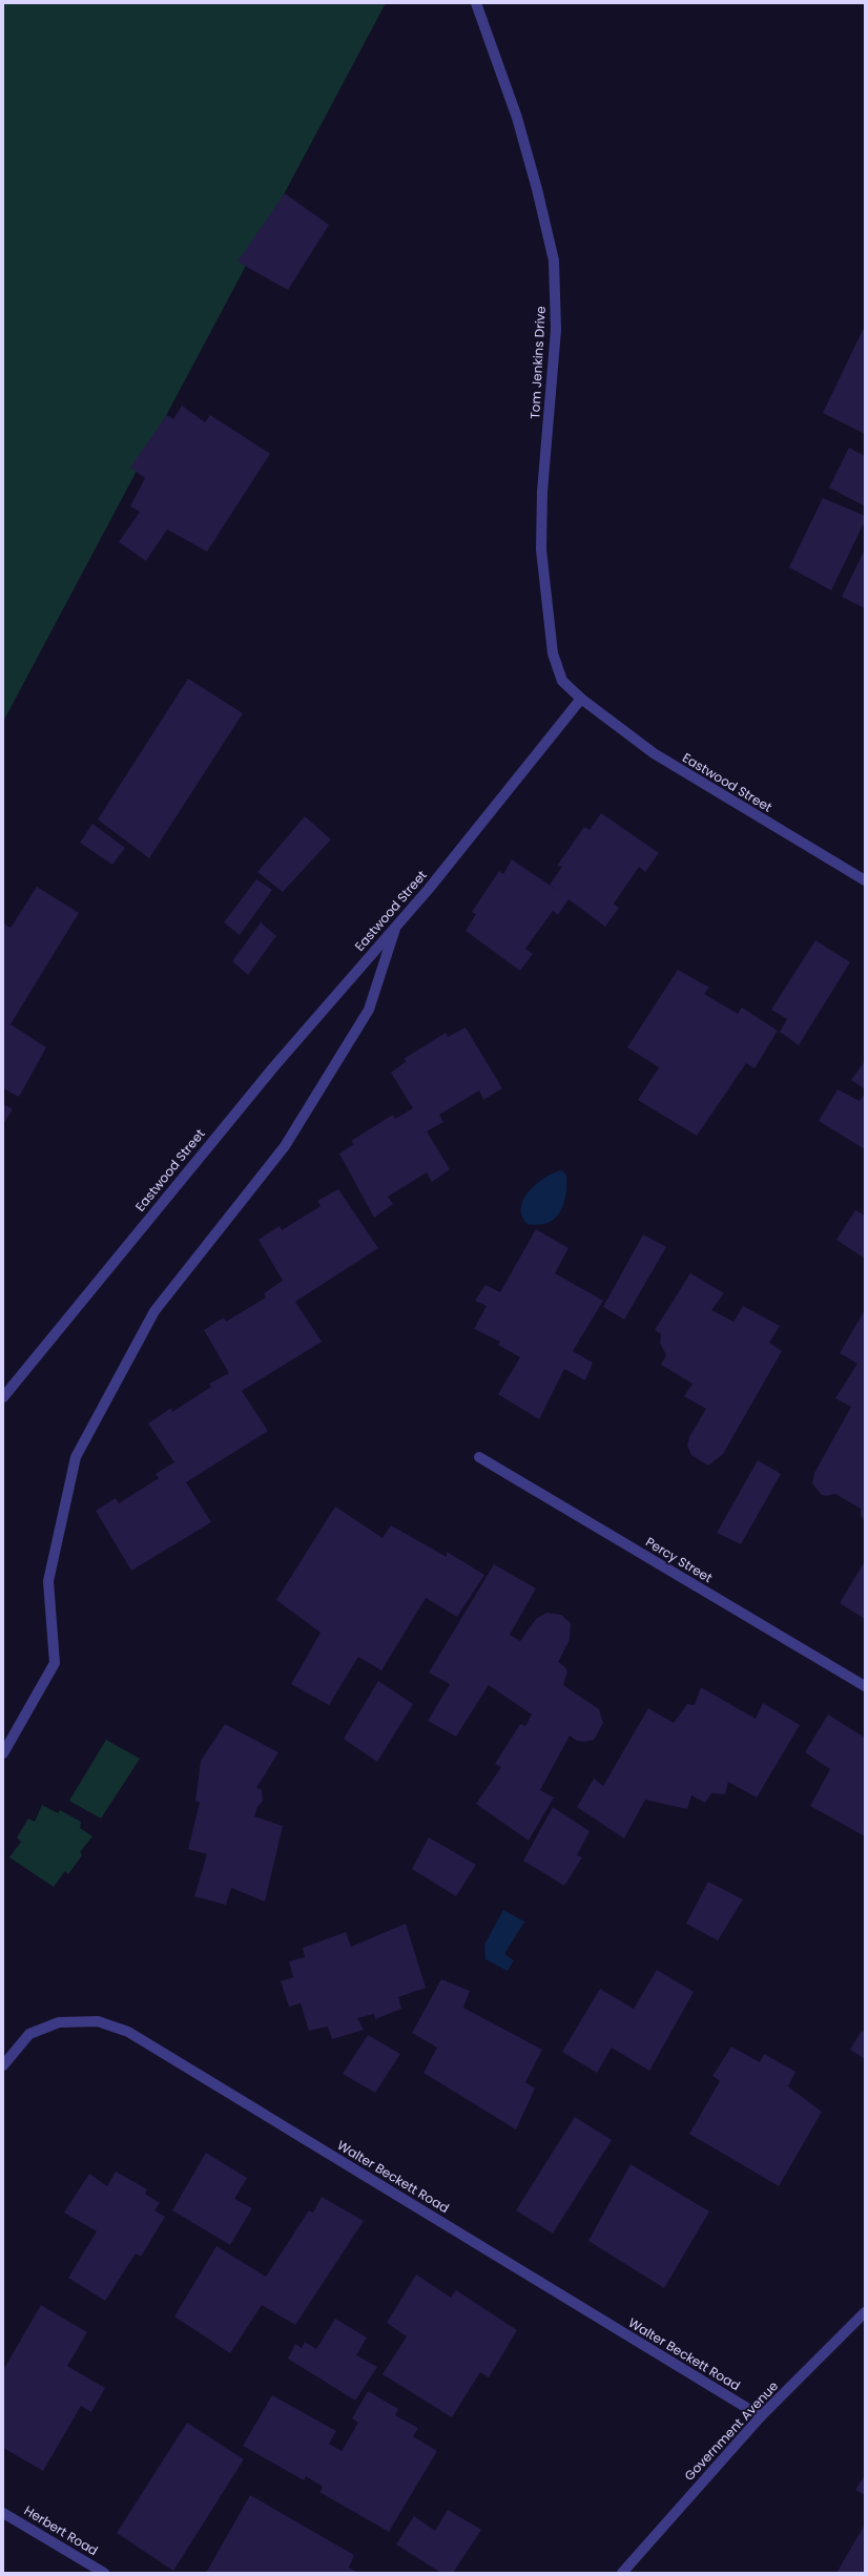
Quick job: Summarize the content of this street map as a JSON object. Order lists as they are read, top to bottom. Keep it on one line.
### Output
{"streets":{"street":["Tom Jenkins Drive","Eastwood Street","Percy Street","Walter Beckett Road","Government Avenue","Herbert Road"]},"crossings":[["Tom Jenkins Drive","Eastwood Street"],["Walter Beckett Road","Government Avenue"]]}
